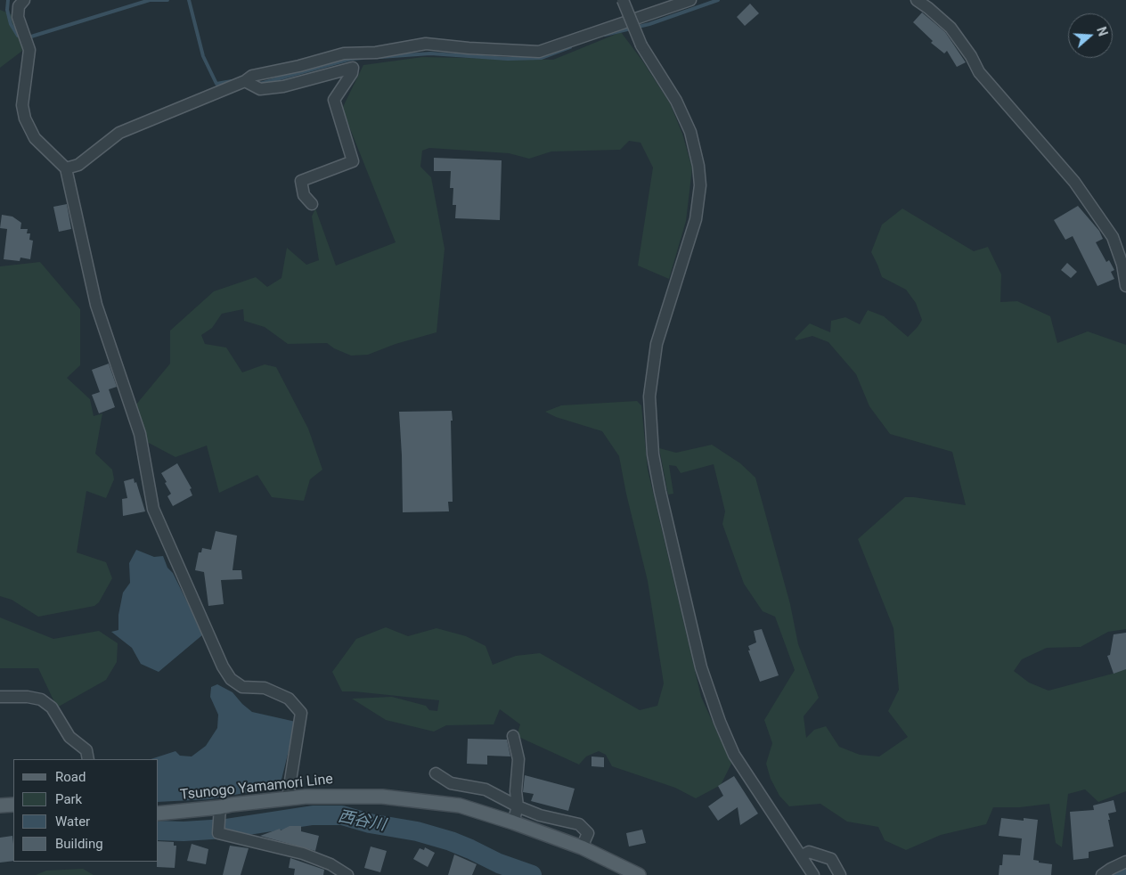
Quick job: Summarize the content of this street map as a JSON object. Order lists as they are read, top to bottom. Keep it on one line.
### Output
{"streets":{"main road":["Tsunogo Yamamori Line"]},"water":["西谷川"],"legend":["Road","Park","Water","Building"],"north":"right"}
